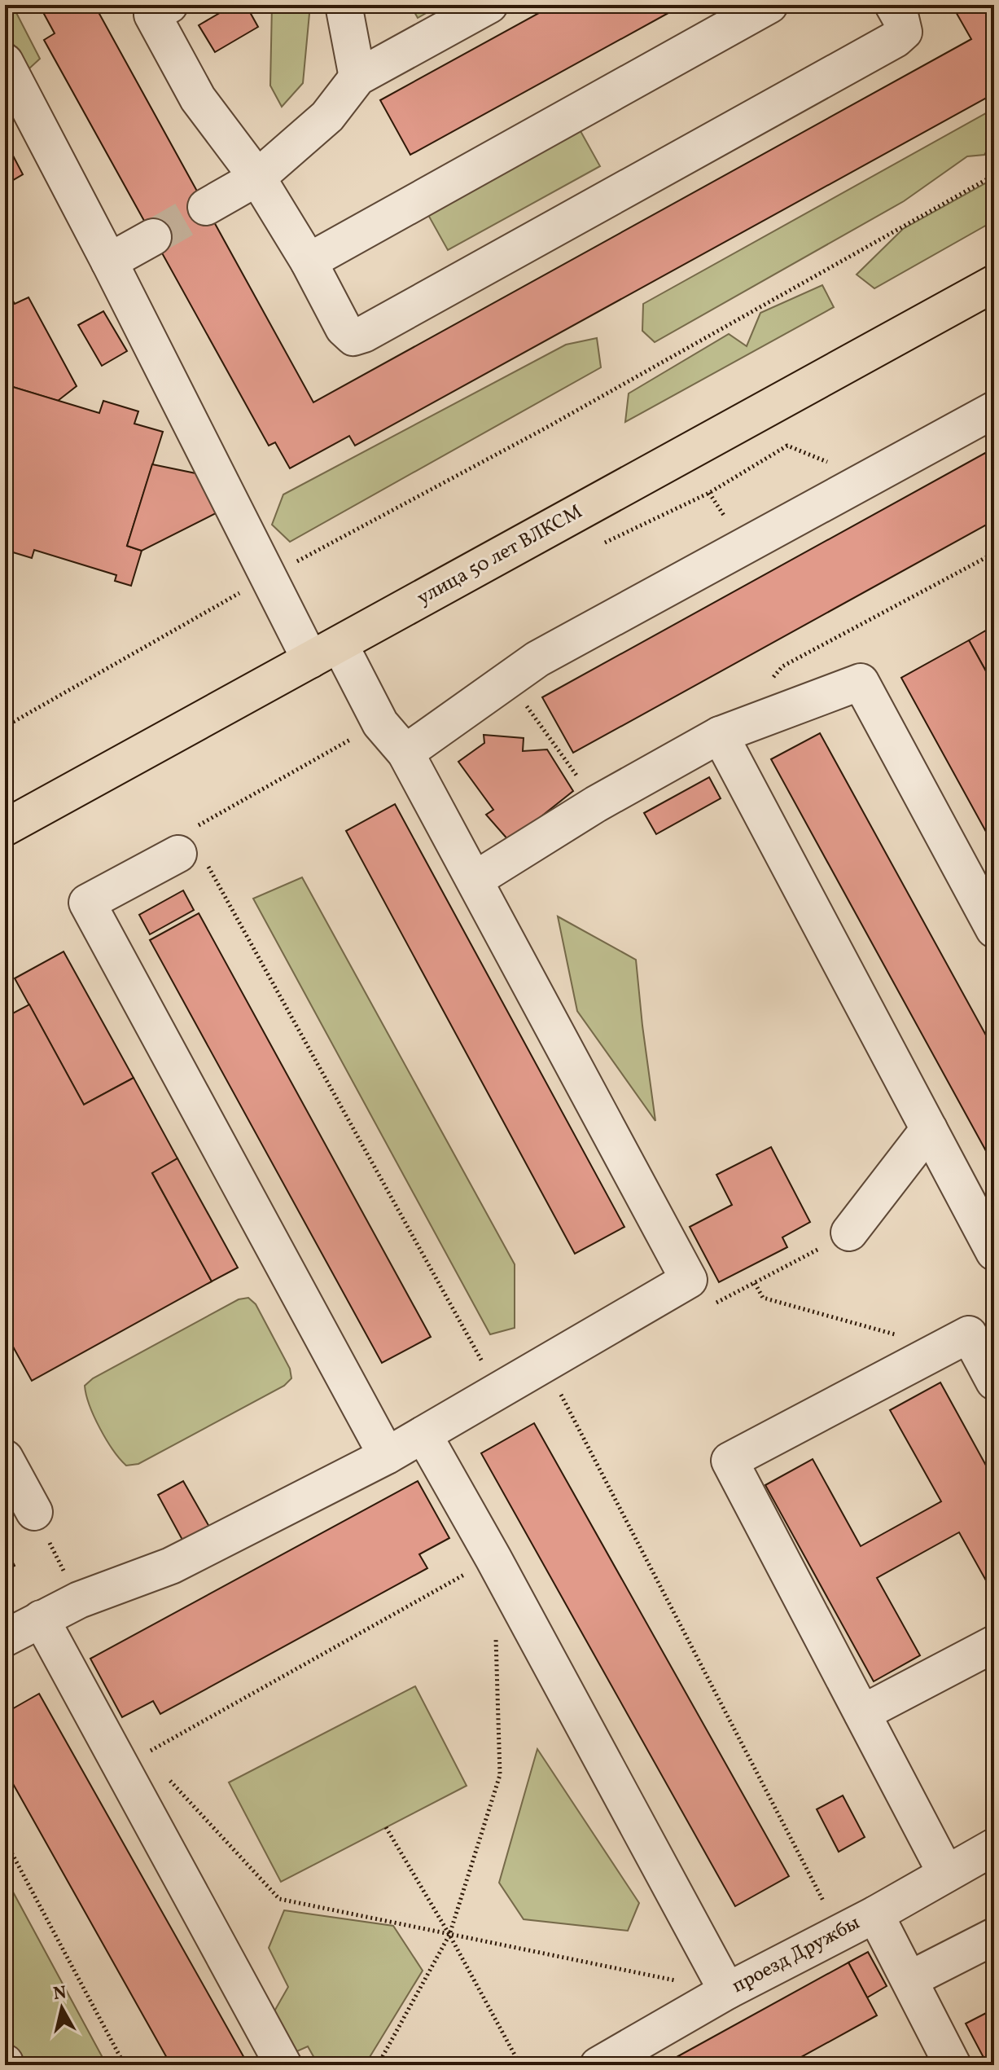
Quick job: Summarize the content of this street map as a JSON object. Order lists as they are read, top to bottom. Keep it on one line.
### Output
{"streets":{"main road":["улица 50 лет ВЛКСМ"],"street":["проезд Дружбы"]},"north":"top"}
